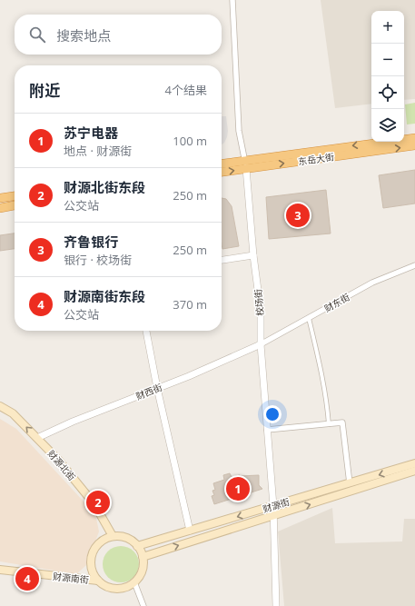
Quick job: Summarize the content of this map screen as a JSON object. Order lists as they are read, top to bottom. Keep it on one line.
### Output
{"streets":{"highway":["东岳大街"],"main road":["财源北街","财源街","财源南街"],"street":["校场街","财东街","财西街"]},"crossings":[["东岳大街","校场街"],["校场街","财东街"],["校场街","财西街"],["校场街","财源街"],["财东街","财西街"],["财西街","财源北街"],["财源北街","财源街"],["财源北街","财源南街"],["财源街","财源南街"]],"page":{"map_buttons":["+","−"],"search":"搜索地点","heading":["附近","4个结果"],"list":[{"mark":"1","name":"苏宁电器","note":"地点 · 财源街","value":"100 m"},{"mark":"2","name":"财源北街东段","note":"公交站","value":"250 m"},{"mark":"3","name":"齐鲁银行","note":"银行 · 校场街","value":"250 m"},{"mark":"4","name":"财源南街东段","note":"公交站","value":"370 m"}],"pins":["3","1","2","4"]}}
